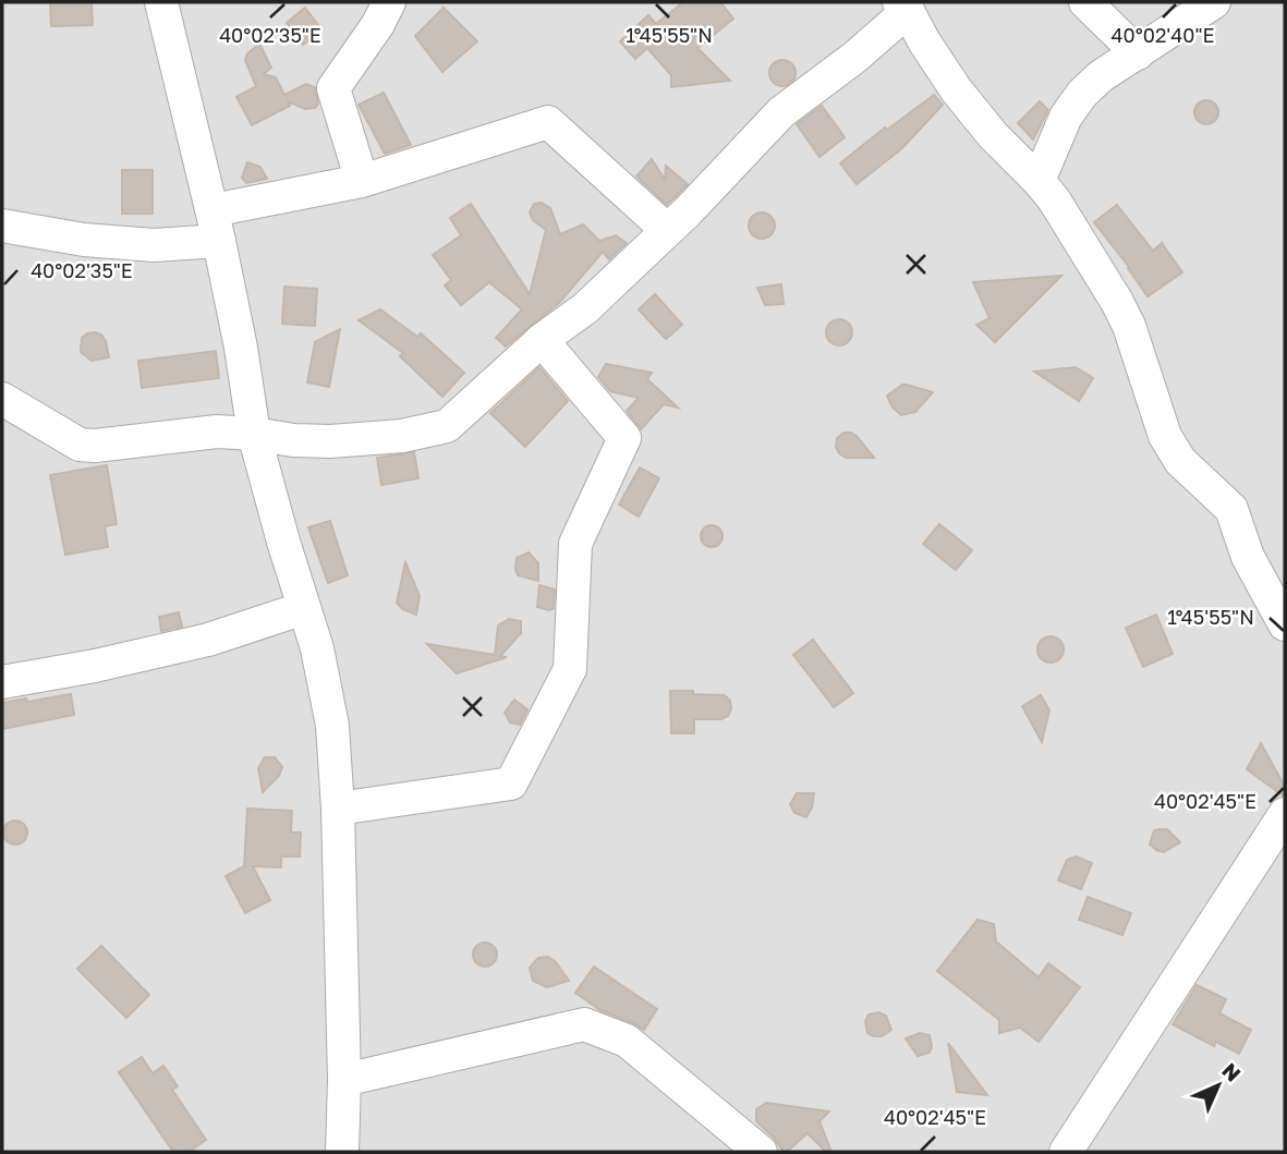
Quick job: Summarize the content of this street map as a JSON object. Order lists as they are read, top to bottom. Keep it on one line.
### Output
{"north":"top right","coordinates":["40°02'35\"E","1°45'55\"N","40°02'40\"E","40°02'45\"E"]}
